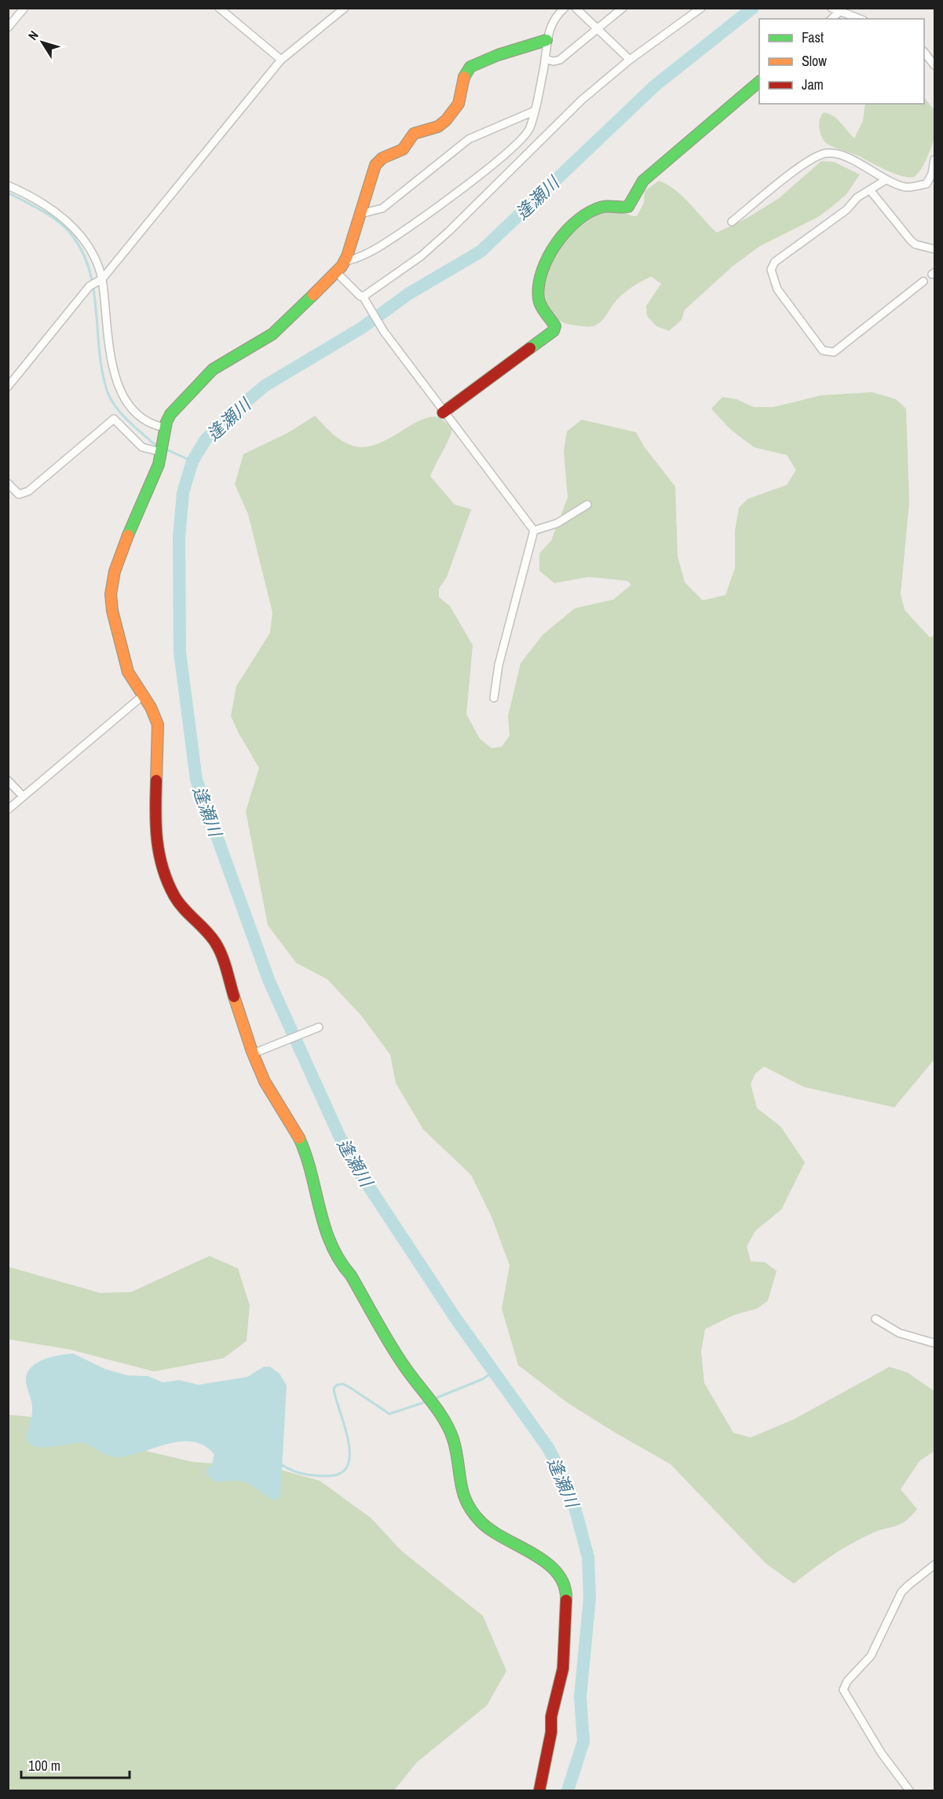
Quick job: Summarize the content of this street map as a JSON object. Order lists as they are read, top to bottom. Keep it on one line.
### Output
{"water":["逢瀬川"],"legend":["Fast","Slow","Jam"],"scale_bar":"100 m","north":"top left"}
